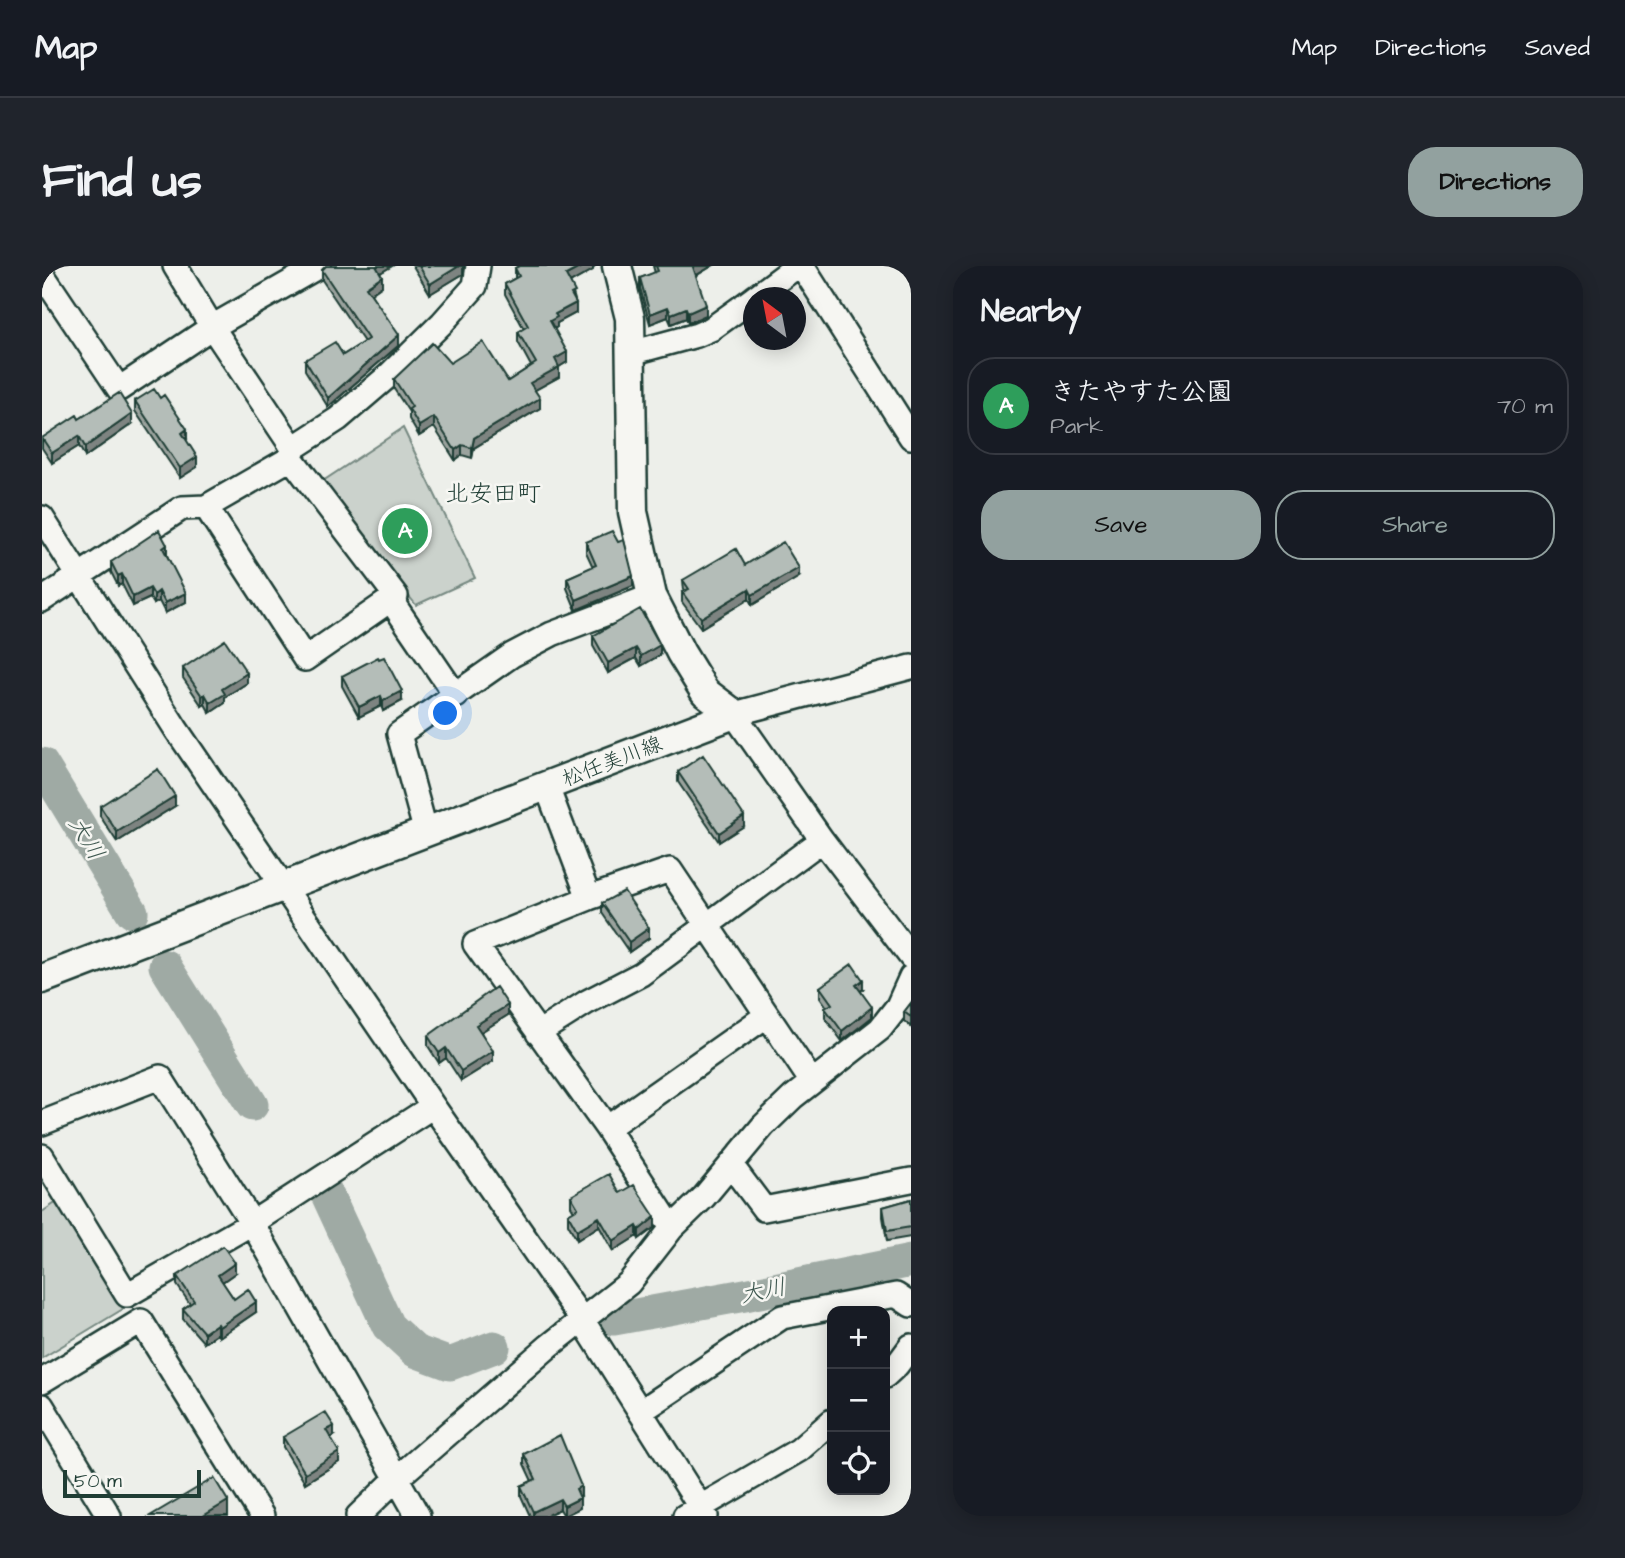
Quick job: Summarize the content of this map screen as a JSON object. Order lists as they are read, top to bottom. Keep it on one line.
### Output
{"streets":{"main road":["松任美川線"]},"districts":["北安田町"],"water":["大川"],"scale_bar":"50 m","north":"top left","page":{"header":"Map","nav":["Map","Directions","Saved"],"buttons":["Directions",["Save","Share"]],"title":"Find us","heading":"Nearby","list":[{"mark":"A","name":"きたやすた公園","note":"Park","value":"70 m"}],"pins":"A","map_buttons":["+","−"],"scale":"50 m"}}
